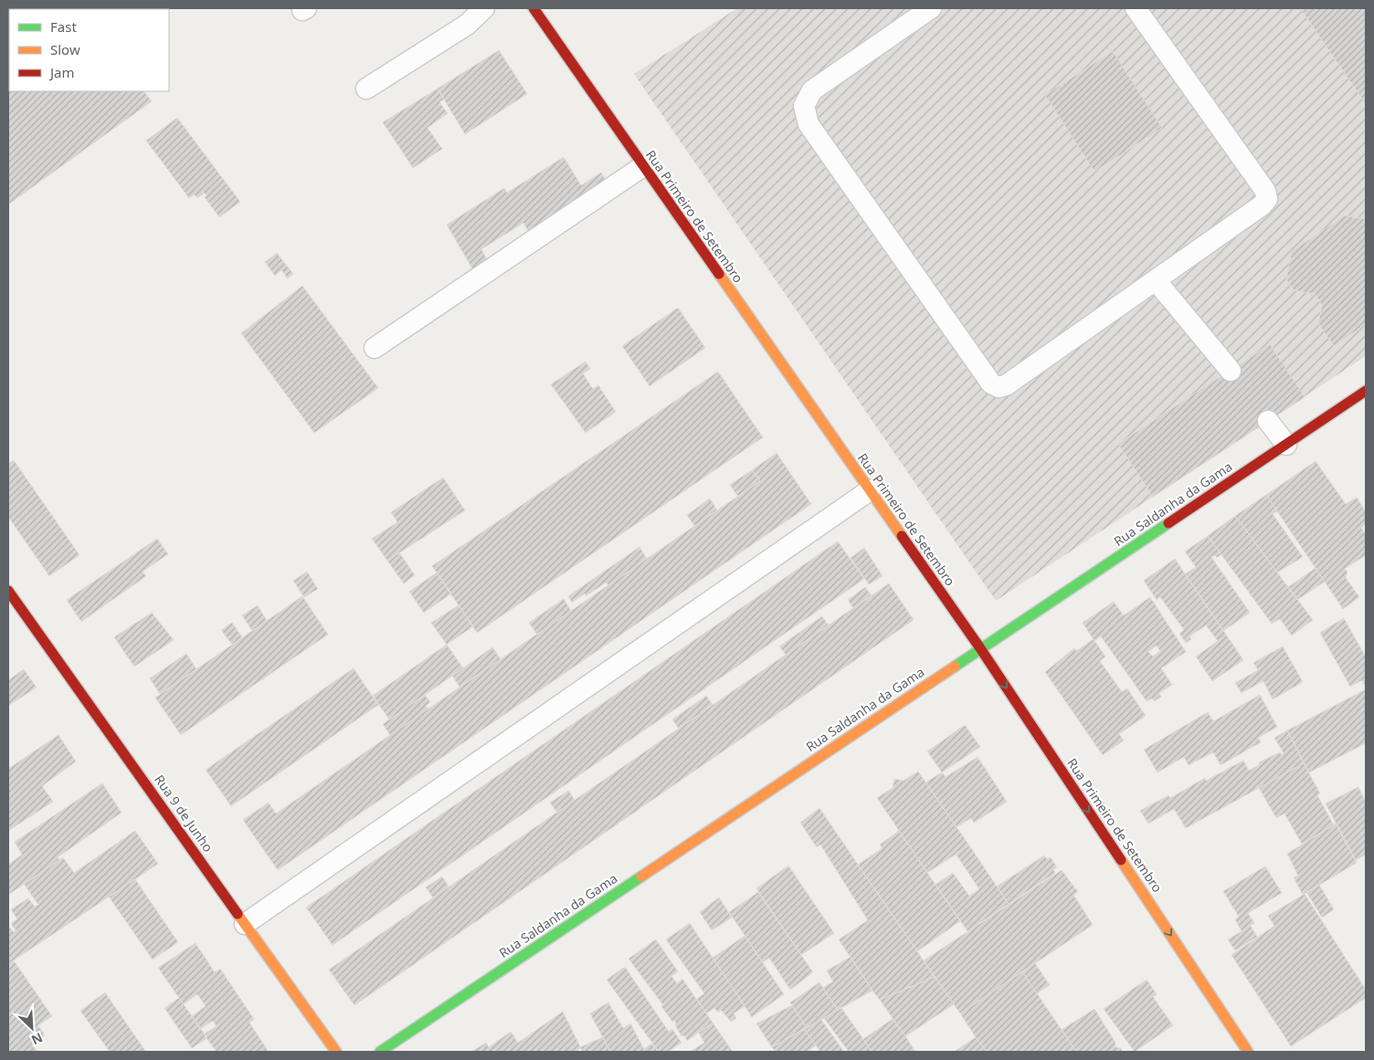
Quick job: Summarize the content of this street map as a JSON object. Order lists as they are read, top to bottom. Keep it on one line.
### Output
{"streets":{"street":["Rua Primeiro de Setembro","Rua Saldanha da Gama","Rua 9 de Junho"]},"crossings":[["Rua Primeiro de Setembro","Rua Saldanha da Gama"]],"one_way":["Rua Primeiro de Setembro"],"legend":["Fast","Slow","Jam"],"north":"bottom right"}
